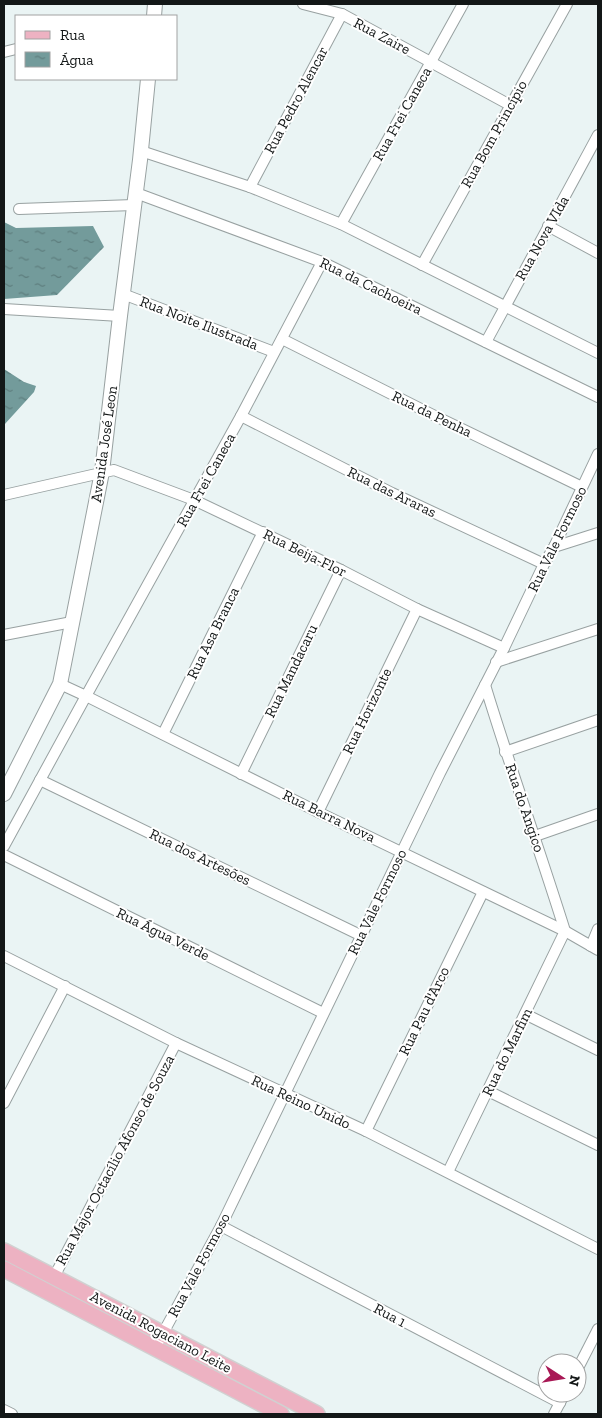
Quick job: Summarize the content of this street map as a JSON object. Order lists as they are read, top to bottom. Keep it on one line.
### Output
{"streets":{"main road":["Avenida José Leon","Avenida Rogaciano Leite"],"street":["Rua Zaire","Rua Pedro Alencar","Rua Frei Caneca","Rua Bom Princípio","Rua Nova VIda","Rua da Cachoeira","Rua Noite Ilustrada","Rua da Penha","Rua das Araras","Rua Vale Formoso","Rua Beija-Flor","Rua Asa Branca","Rua Mandacaru","Rua Horizonte","Rua do Angico","Rua Barra Nova","Rua dos Artesões","Rua Água Verde","Rua Pau d'Arco","Rua do Marfim","Rua Reino Unido","Rua Major Octacílio Afonso de Souza","Rua 1"]},"crossings":[["Rua Zaire","Rua Pedro Alencar"],["Rua Zaire","Rua Frei Caneca"],["Rua Zaire","Rua Bom Princípio"],["Rua Frei Caneca","Rua da Cachoeira"],["Rua Frei Caneca","Rua Noite Ilustrada"],["Rua Frei Caneca","Rua da Penha"],["Rua Frei Caneca","Rua das Araras"],["Rua Frei Caneca","Rua Beija-Flor"],["Rua Frei Caneca","Rua Barra Nova"],["Rua Frei Caneca","Rua dos Artesões"],["Rua Nova VIda","Rua da Cachoeira"],["Rua da Cachoeira","Avenida José Leon"],["Rua Noite Ilustrada","Avenida José Leon"],["Rua da Penha","Rua Vale Formoso"],["Avenida José Leon","Rua Beija-Flor"],["Rua das Araras","Rua Vale Formoso"],["Rua Vale Formoso","Rua Beija-Flor"],["Rua Vale Formoso","Rua do Angico"],["Rua Vale Formoso","Rua Barra Nova"],["Rua Vale Formoso","Rua dos Artesões"],["Rua Vale Formoso","Rua Água Verde"],["Rua Vale Formoso","Rua Reino Unido"],["Rua Vale Formoso","Rua 1"],["Rua Vale Formoso","Avenida Rogaciano Leite"],["Rua Beija-Flor","Rua Asa Branca"],["Rua Beija-Flor","Rua Mandacaru"],["Rua Beija-Flor","Rua Horizonte"],["Rua Asa Branca","Rua Barra Nova"],["Rua Mandacaru","Rua Barra Nova"],["Rua Horizonte","Rua Barra Nova"],["Rua do Angico","Rua Barra Nova"],["Rua do Angico","Rua do Marfim"],["Rua Barra Nova","Rua Pau d'Arco"],["Rua Barra Nova","Rua do Marfim"],["Rua Pau d'Arco","Rua Reino Unido"],["Rua do Marfim","Rua Reino Unido"],["Rua Reino Unido","Rua Major Octacílio Afonso de Souza"],["Rua Major Octacílio Afonso de Souza","Avenida Rogaciano Leite"]],"legend":["Rua","Água"],"north":"right"}
